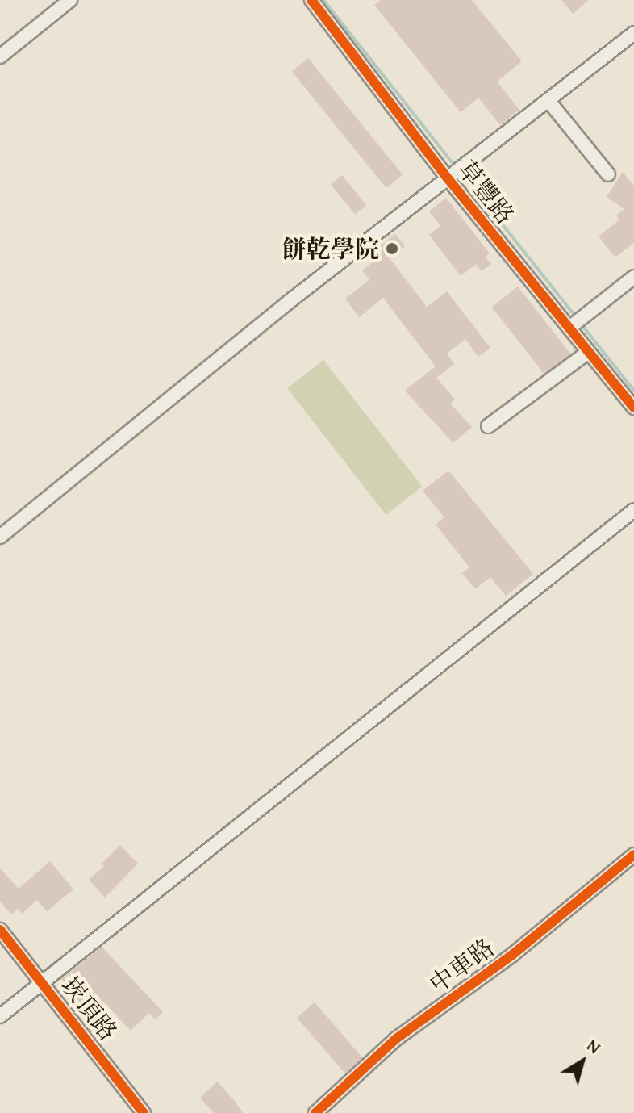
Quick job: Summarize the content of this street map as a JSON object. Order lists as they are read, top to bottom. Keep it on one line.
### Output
{"streets":{"street":["草豐路","中車路","崁頂路"]},"places":["餅乾學院"],"north":"top right"}
